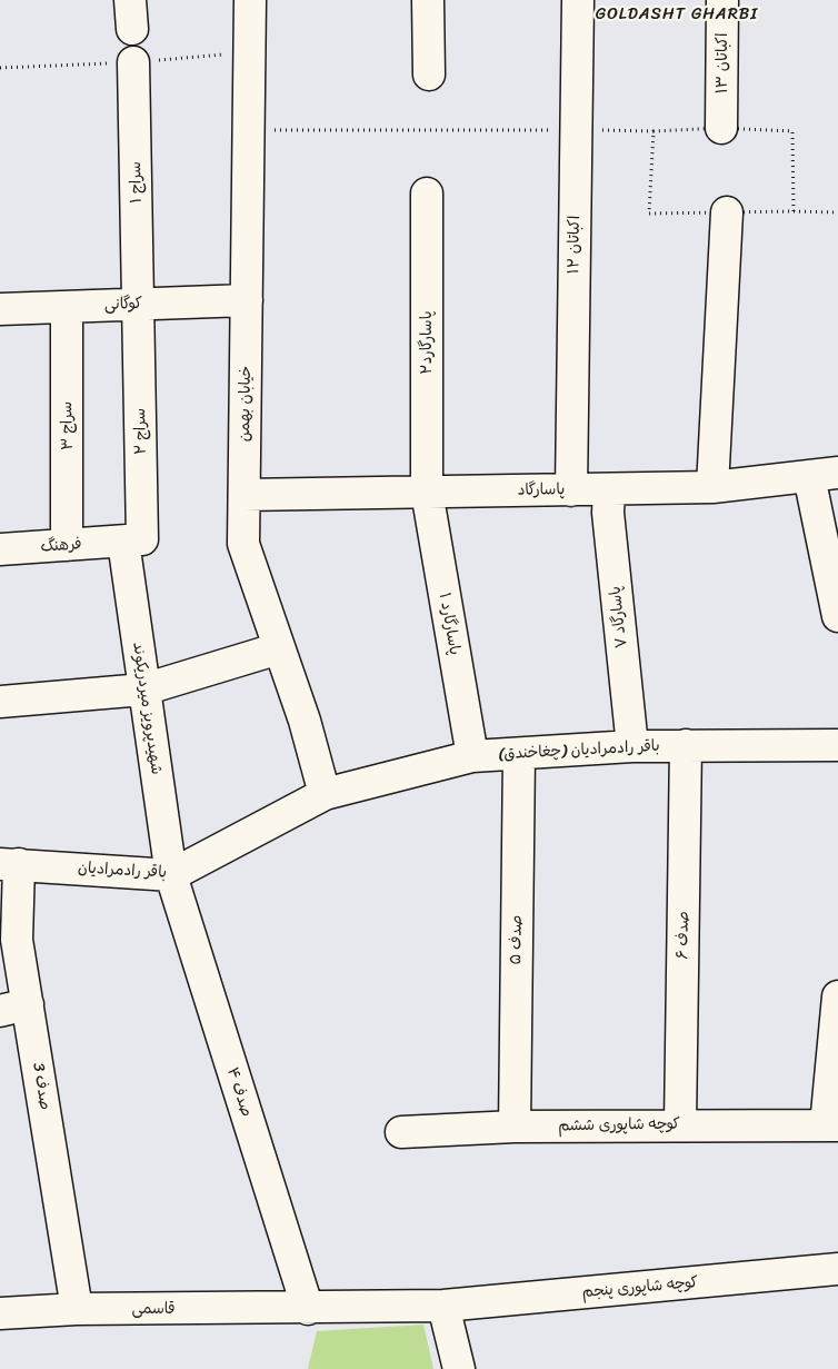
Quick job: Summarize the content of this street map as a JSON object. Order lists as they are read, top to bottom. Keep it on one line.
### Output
{"streets":{"street":["اکباتان ۱۳","سراج ۱","اکباتان ۱۲","کوگانی","پاسارگارد۲","خیابان بهمن","سراج ۳","سراج ۲","پاسارگاد","فرهنگ","پاسارگاد ۷","پاسارگارد ۱","شهیدپرویز میردریکوند","باقر رادمرادیان (چغاخندق)","باقر رادمرادیان","صدف ۶","صدف ۵","صدف 3","صدف ۴","کوچه شاپوری ششم","کوچه شاپوری پنجم","قاسمی"]},"crossings":[["سراج ۱","کوگانی"],["سراج ۱","سراج ۲"],["اکباتان ۱۲","پاسارگاد"],["کوگانی","خیابان بهمن"],["کوگانی","سراج ۳"],["کوگانی","سراج ۲"],["پاسارگارد۲","پاسارگاد"],["پاسارگارد۲","پاسارگارد ۱"],["خیابان بهمن","پاسارگاد"],["خیابان بهمن","باقر رادمرادیان (چغاخندق)"],["خیابان بهمن","باقر رادمرادیان"],["سراج ۳","فرهنگ"],["سراج ۲","فرهنگ"],["سراج ۲","شهیدپرویز میردریکوند"],["پاسارگاد","پاسارگاد ۷"],["پاسارگاد","پاسارگارد ۱"],["فرهنگ","شهیدپرویز میردریکوند"],["پاسارگاد ۷","باقر رادمرادیان (چغاخندق)"],["پاسارگارد ۱","باقر رادمرادیان (چغاخندق)"],["شهیدپرویز میردریکوند","باقر رادمرادیان"],["شهیدپرویز میردریکوند","صدف ۴"],["باقر رادمرادیان (چغاخندق)","باقر رادمرادیان"],["باقر رادمرادیان (چغاخندق)","صدف ۶"],["باقر رادمرادیان (چغاخندق)","صدف ۵"],["باقر رادمرادیان","صدف 3"],["باقر رادمرادیان","صدف ۴"],["صدف ۶","کوچه شاپوری ششم"],["صدف ۵","کوچه شاپوری ششم"],["صدف 3","قاسمی"],["صدف ۴","کوچه شاپوری پنجم"],["صدف ۴","قاسمی"],["کوچه شاپوری پنجم","قاسمی"]],"districts":["GOLDASHT GHARBI"]}
